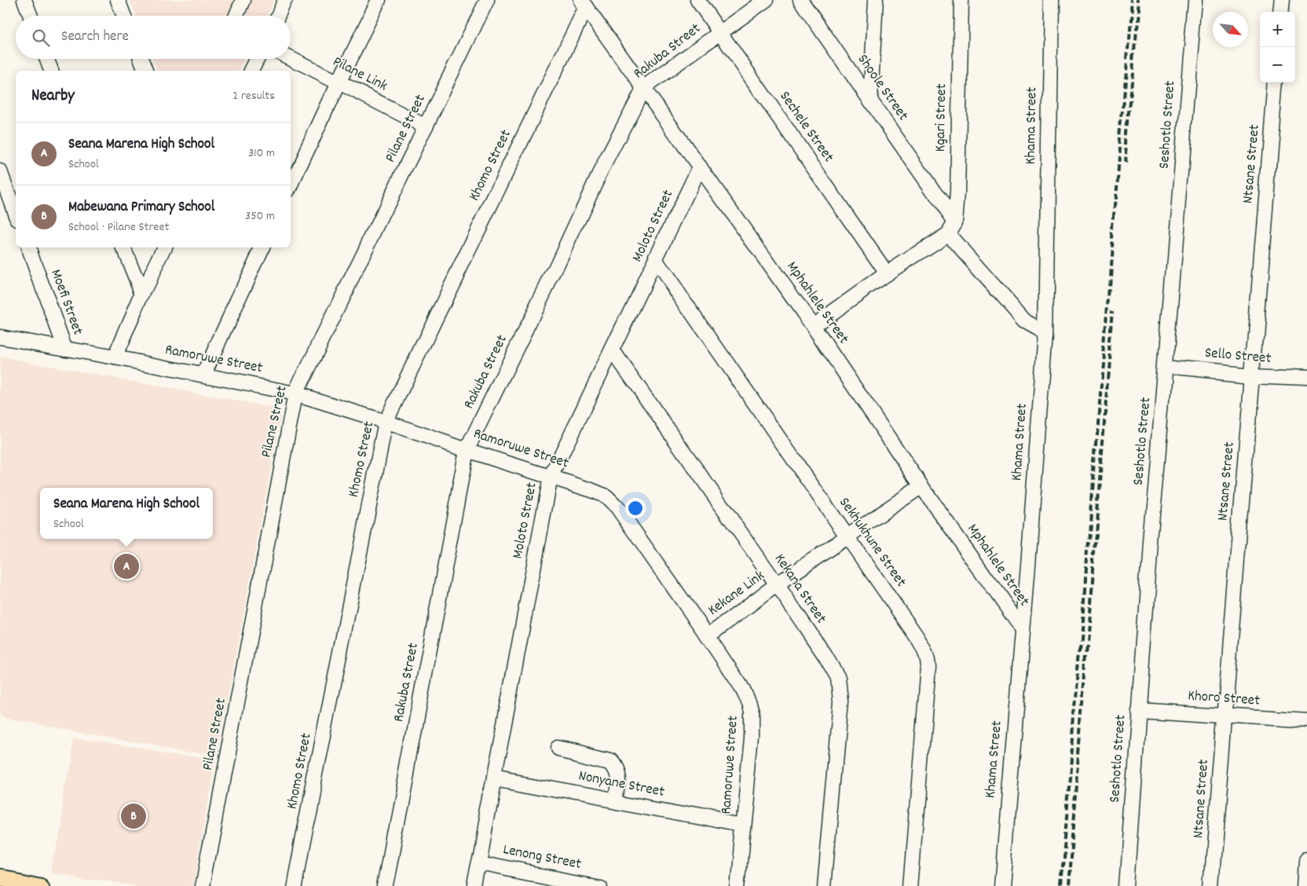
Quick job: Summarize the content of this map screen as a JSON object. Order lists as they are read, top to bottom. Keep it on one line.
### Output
{"streets":{"street":["Rakuba Street","Pilane Link","Shoole Street","Kgari Street","Seshotlo Street","Khama Street","Sechele Street","Pilane Street","Ntsane Street","Khomo Street","Moloto Street","Moefi Street","Mphahlele Street","Sello Street","Ramoruwe Street","Sekhukhune Street","Kekana Street","Kekane Link","Khoro Street","Nonyane Street","Lenong Street"]},"crossings":[["Rakuba Street","Sechele Street"],["Rakuba Street","Mphahlele Street"],["Rakuba Street","Ramoruwe Street"],["Pilane Link","Pilane Street"],["Shoole Street","Kgari Street"],["Kgari Street","Sechele Street"],["Kgari Street","Mphahlele Street"],["Seshotlo Street","Sello Street"],["Seshotlo Street","Khoro Street"],["Khama Street","Mphahlele Street"],["Pilane Street","Ramoruwe Street"],["Ntsane Street","Sello Street"],["Ntsane Street","Khoro Street"],["Khomo Street","Mphahlele Street"],["Khomo Street","Ramoruwe Street"],["Moloto Street","Mphahlele Street"],["Moloto Street","Ramoruwe Street"],["Moloto Street","Sekhukhune Street"],["Moloto Street","Kekana Street"],["Moloto Street","Nonyane Street"],["Moloto Street","Lenong Street"],["Moefi Street","Ramoruwe Street"],["Mphahlele Street","Kekane Link"],["Ramoruwe Street","Kekane Link"],["Ramoruwe Street","Nonyane Street"],["Sekhukhune Street","Kekane Link"],["Kekana Street","Kekane Link"]],"north":"bottom right","page":{"map_buttons":["+","−"],"search":"Search here","heading":["Nearby","2 results"],"list":[{"mark":"A","name":"Seana Marena High School","note":"School","value":"310 m"},{"mark":"B","name":"Mabewana Primary School","note":"School · Pilane Street","value":"350 m"}],"popup":["Seana Marena High School","School"],"pins":["A","B"]}}
